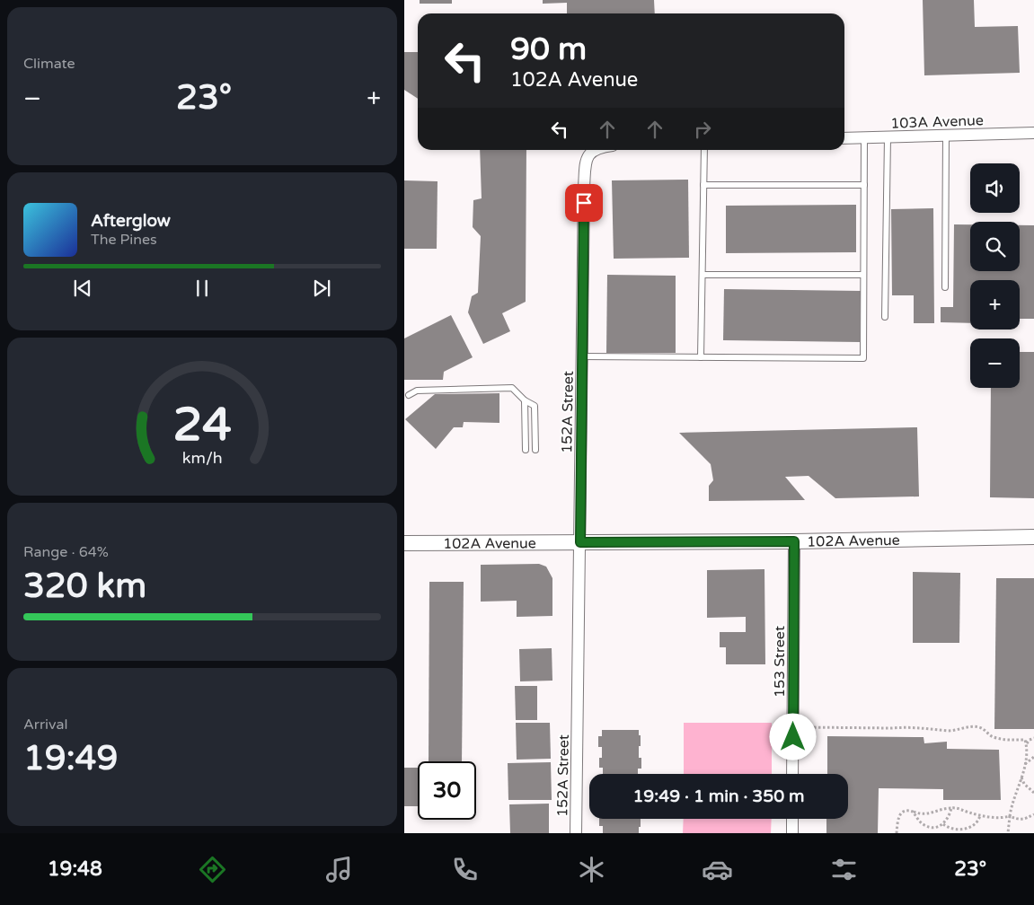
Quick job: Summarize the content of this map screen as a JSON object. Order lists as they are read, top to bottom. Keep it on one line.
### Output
{"streets":{"street":["103A Avenue","152A Street","102A Avenue","153 Street"]},"crossings":[["152A Street","102A Avenue"],["102A Avenue","153 Street"]],"page":{"tile":["Climate",["Range · 64%","320 km"],["Arrival","19:49"]],"turn":["90 m","102A Avenue"],"heat":["−","23°","+"],"map_buttons":["+","−"],"song":["Afterglow","The Pines"],"limit":"30","trip":"19:49 · 1 min · 350 m","tabs":["19:48","23°"],"gauge":["24","km/h"]}}
